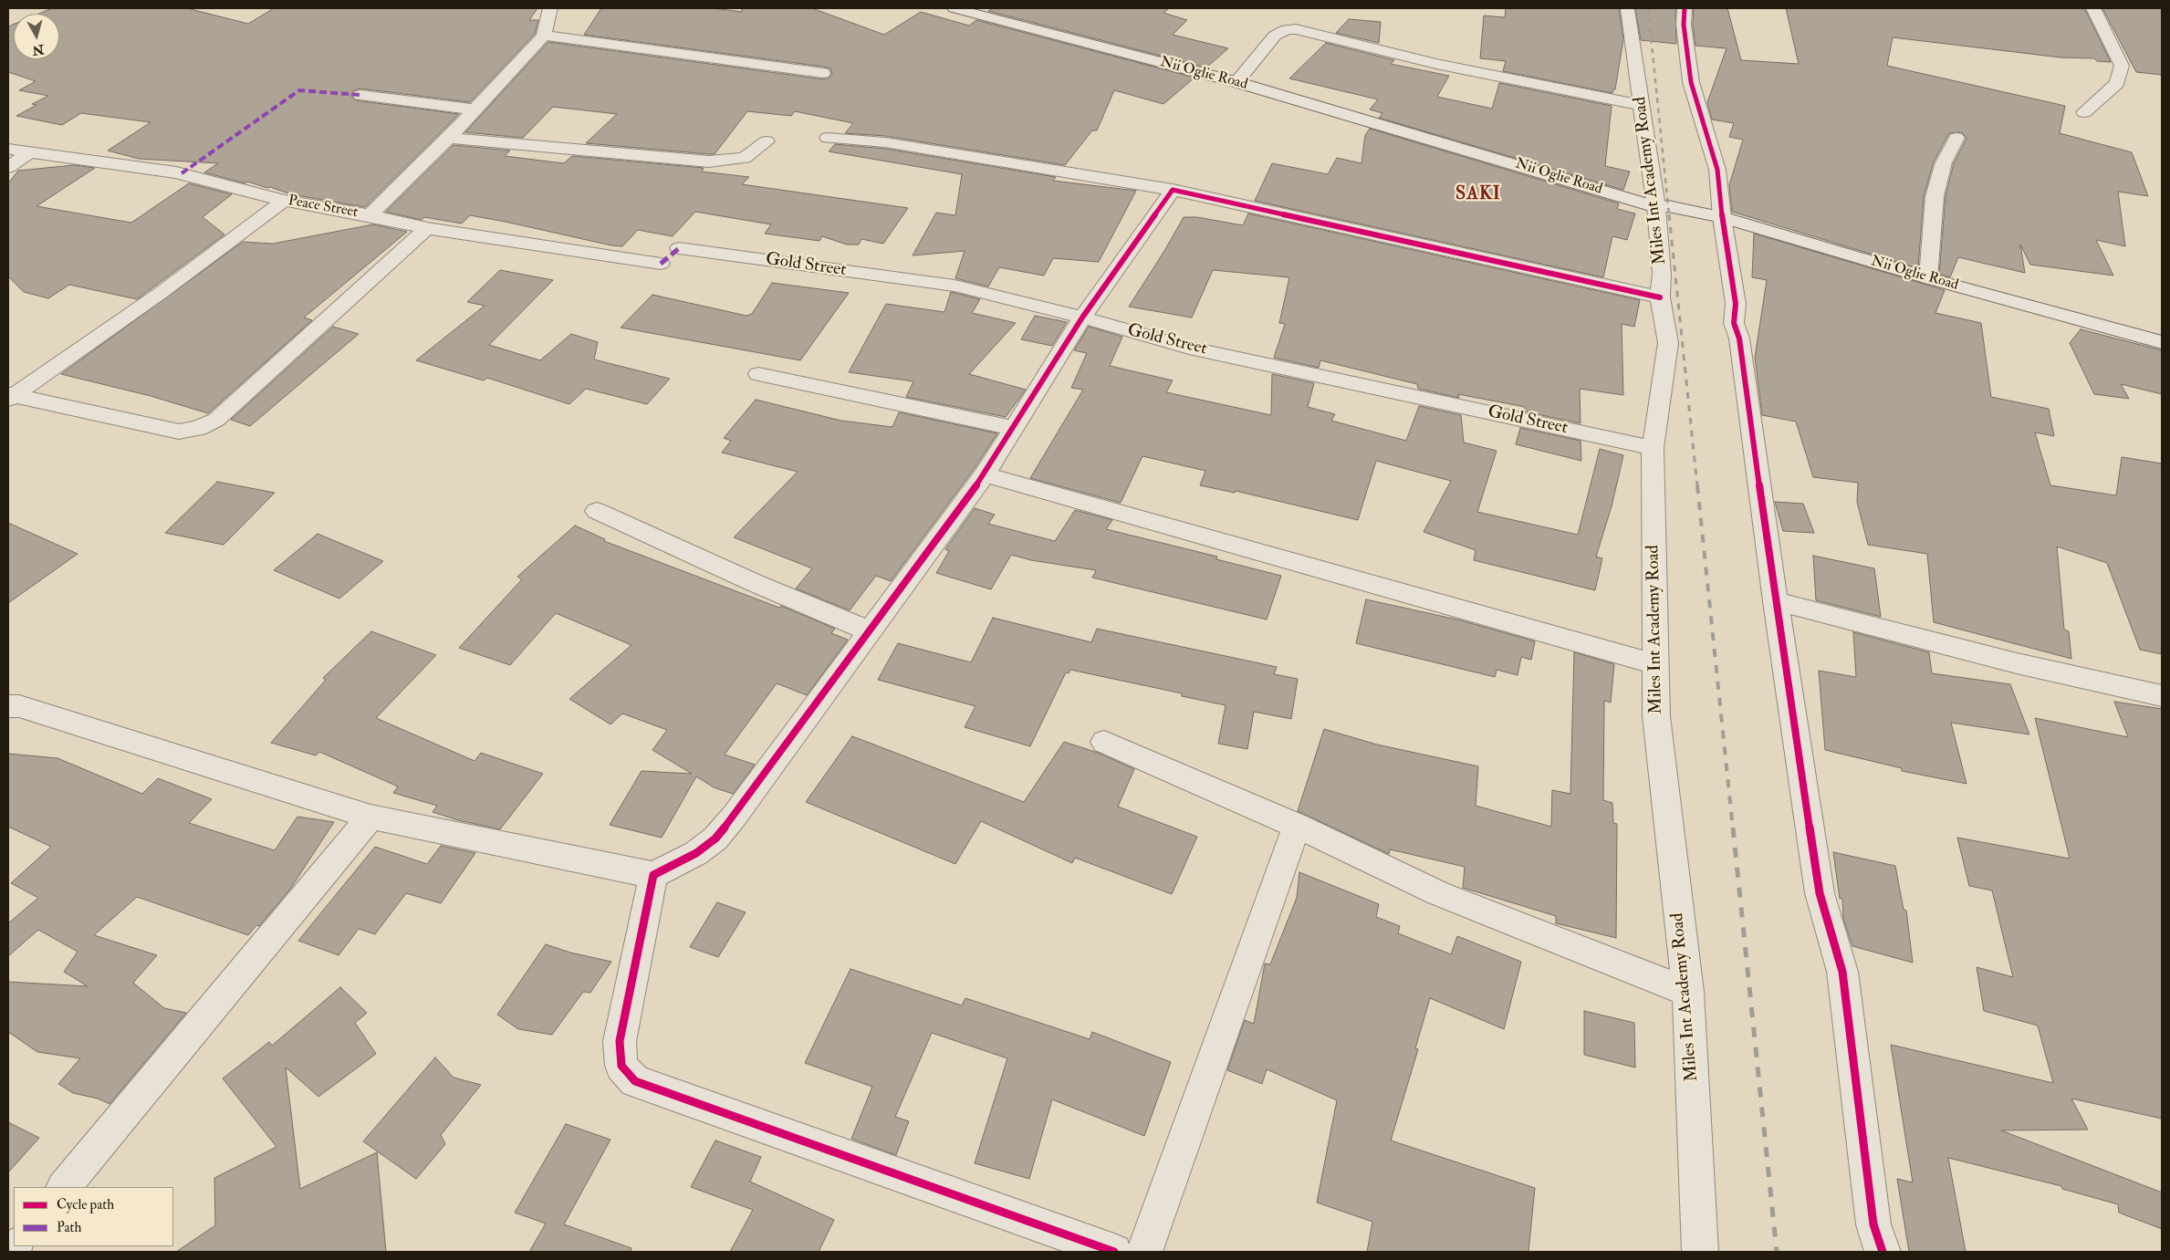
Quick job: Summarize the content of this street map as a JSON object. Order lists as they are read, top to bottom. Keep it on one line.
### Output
{"streets":{"street":["Nii Oglie Road","Miles Int Academy Road","Peace Street","Gold Street"]},"crossings":[["Nii Oglie Road","Miles Int Academy Road"],["Miles Int Academy Road","Gold Street"]],"districts":["SAKI"],"legend":["Cycle path","Path"],"north":"bottom"}
